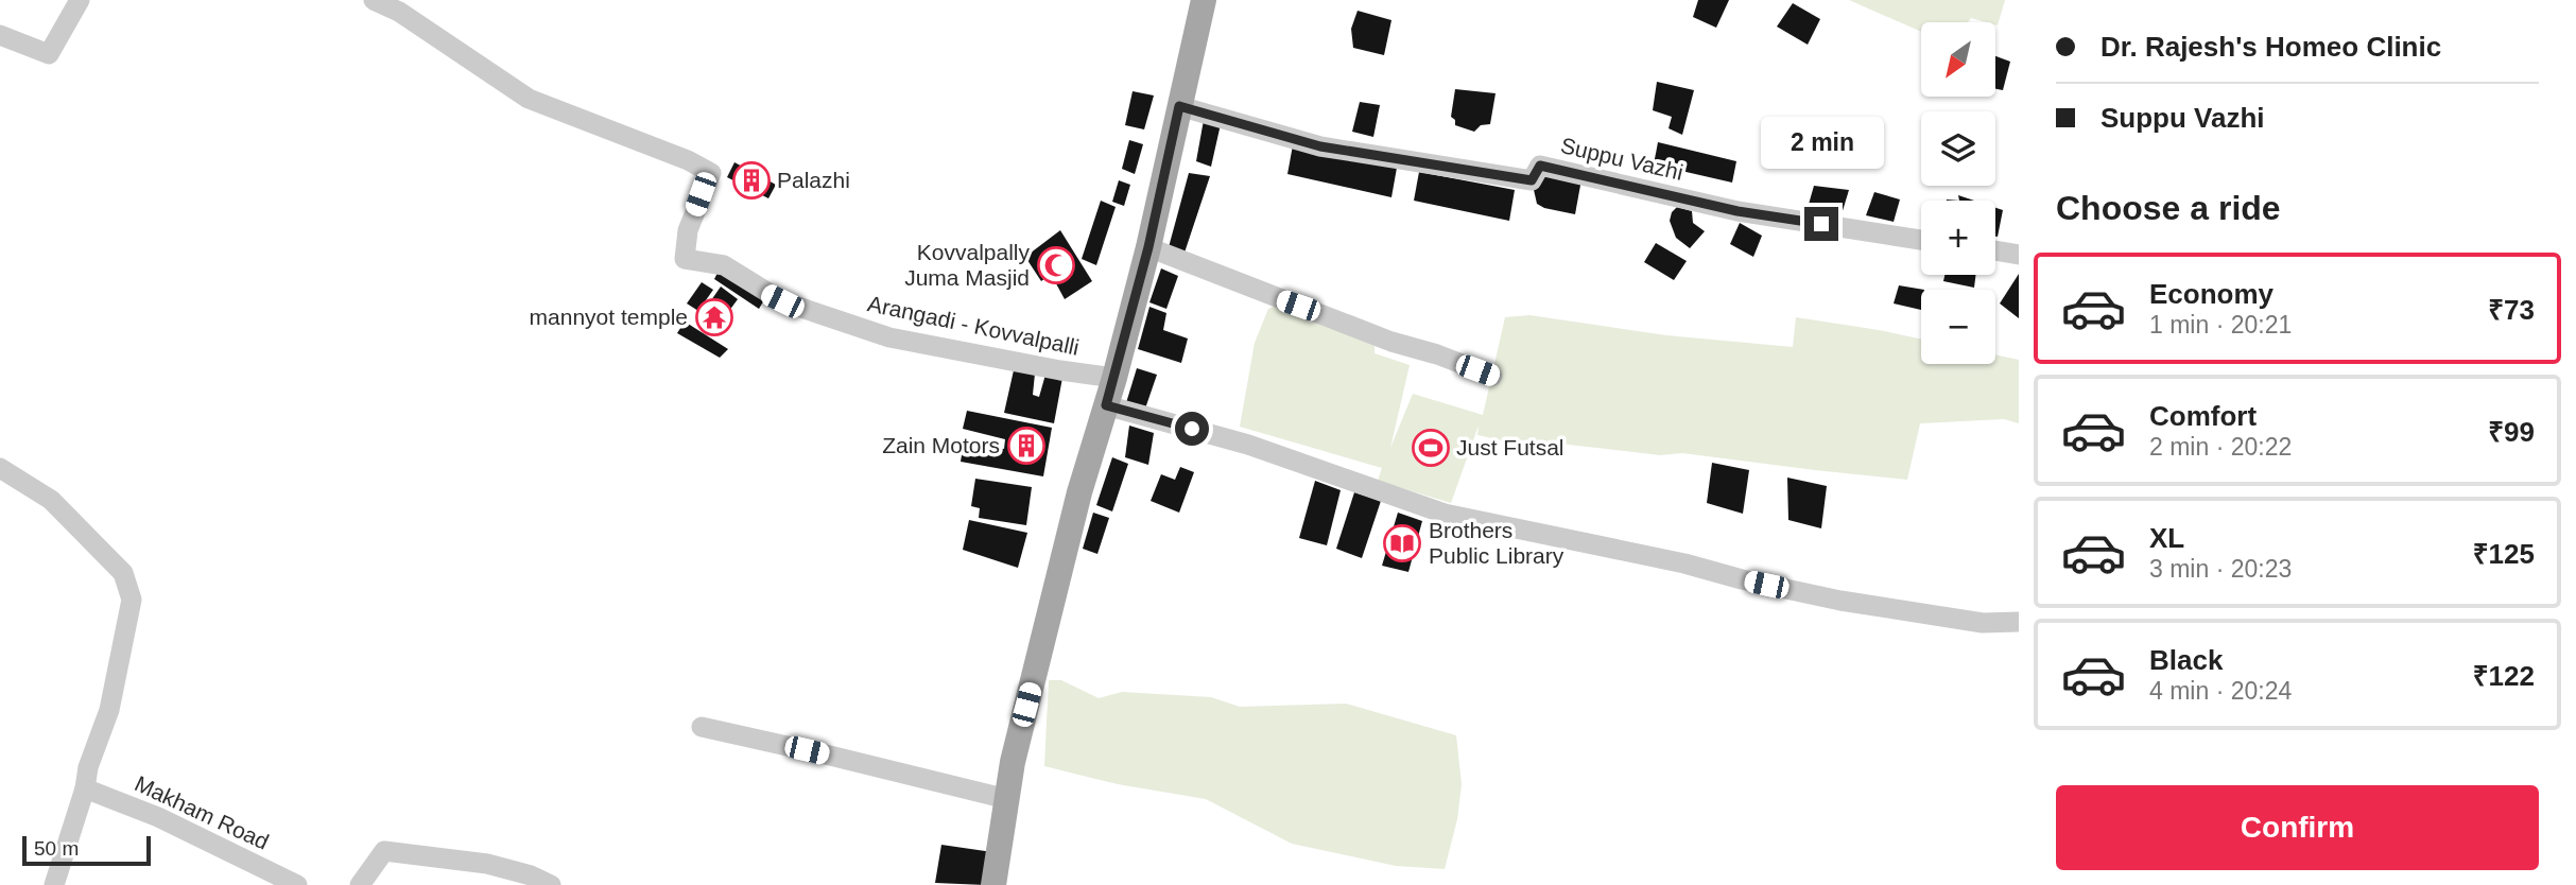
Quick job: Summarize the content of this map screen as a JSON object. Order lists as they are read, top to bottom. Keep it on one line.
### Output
{"streets":{"street":["Suppu Vazhi","Arangadi - Kovvalpalli","Makham Road"]},"places":{"building":["Palazhi","Zain Motors"],"mosque":["Kovvalpally Juma Masjid"],"temple":["mannyot temple"],"sports":["Just Futsal"],"library":["Brothers Public Library"]},"scale_bar":"50 m","north":"bottom left","page":{"banner":["Dr. Rajesh's Homeo Clinic","Suppu Vazhi"],"map_buttons":["+","−"],"bubble":"2 min","heading":"Choose a ride","list":[{"name":"Economy","note":"1 min · 20:21","value":"₹73"},{"name":"Comfort","note":"2 min · 20:22","value":"₹99"},{"name":"XL","note":"3 min · 20:23","value":"₹125"},{"name":"Black","note":"4 min · 20:24","value":"₹122"}],"buttons":"Confirm","scale":"50 m"}}
